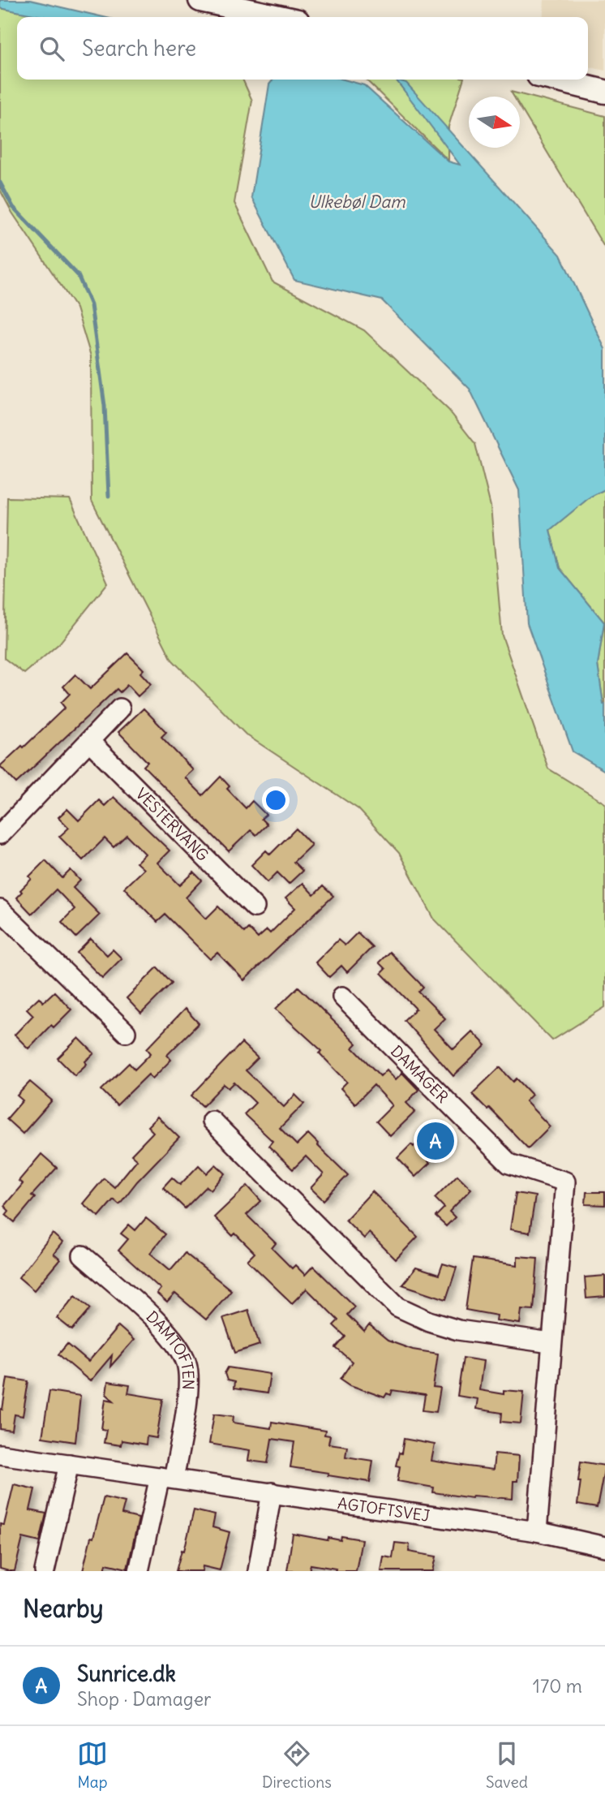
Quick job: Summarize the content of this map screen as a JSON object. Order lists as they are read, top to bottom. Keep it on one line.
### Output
{"streets":{"street":["VESTERVANG","DAMAGER","DAMTOFTEN","AGTOFTSVEJ"]},"crossings":[["DAMAGER","AGTOFTSVEJ"],["DAMTOFTEN","AGTOFTSVEJ"]],"water":["Ulkebøl Dam"],"north":"right","page":{"search":"Search here","pins":"A","heading":"Nearby","list":[{"mark":"A","name":"Sunrice.dk","note":"Shop · Damager","value":"170 m"}],"nav":["Map","Directions","Saved"]}}
